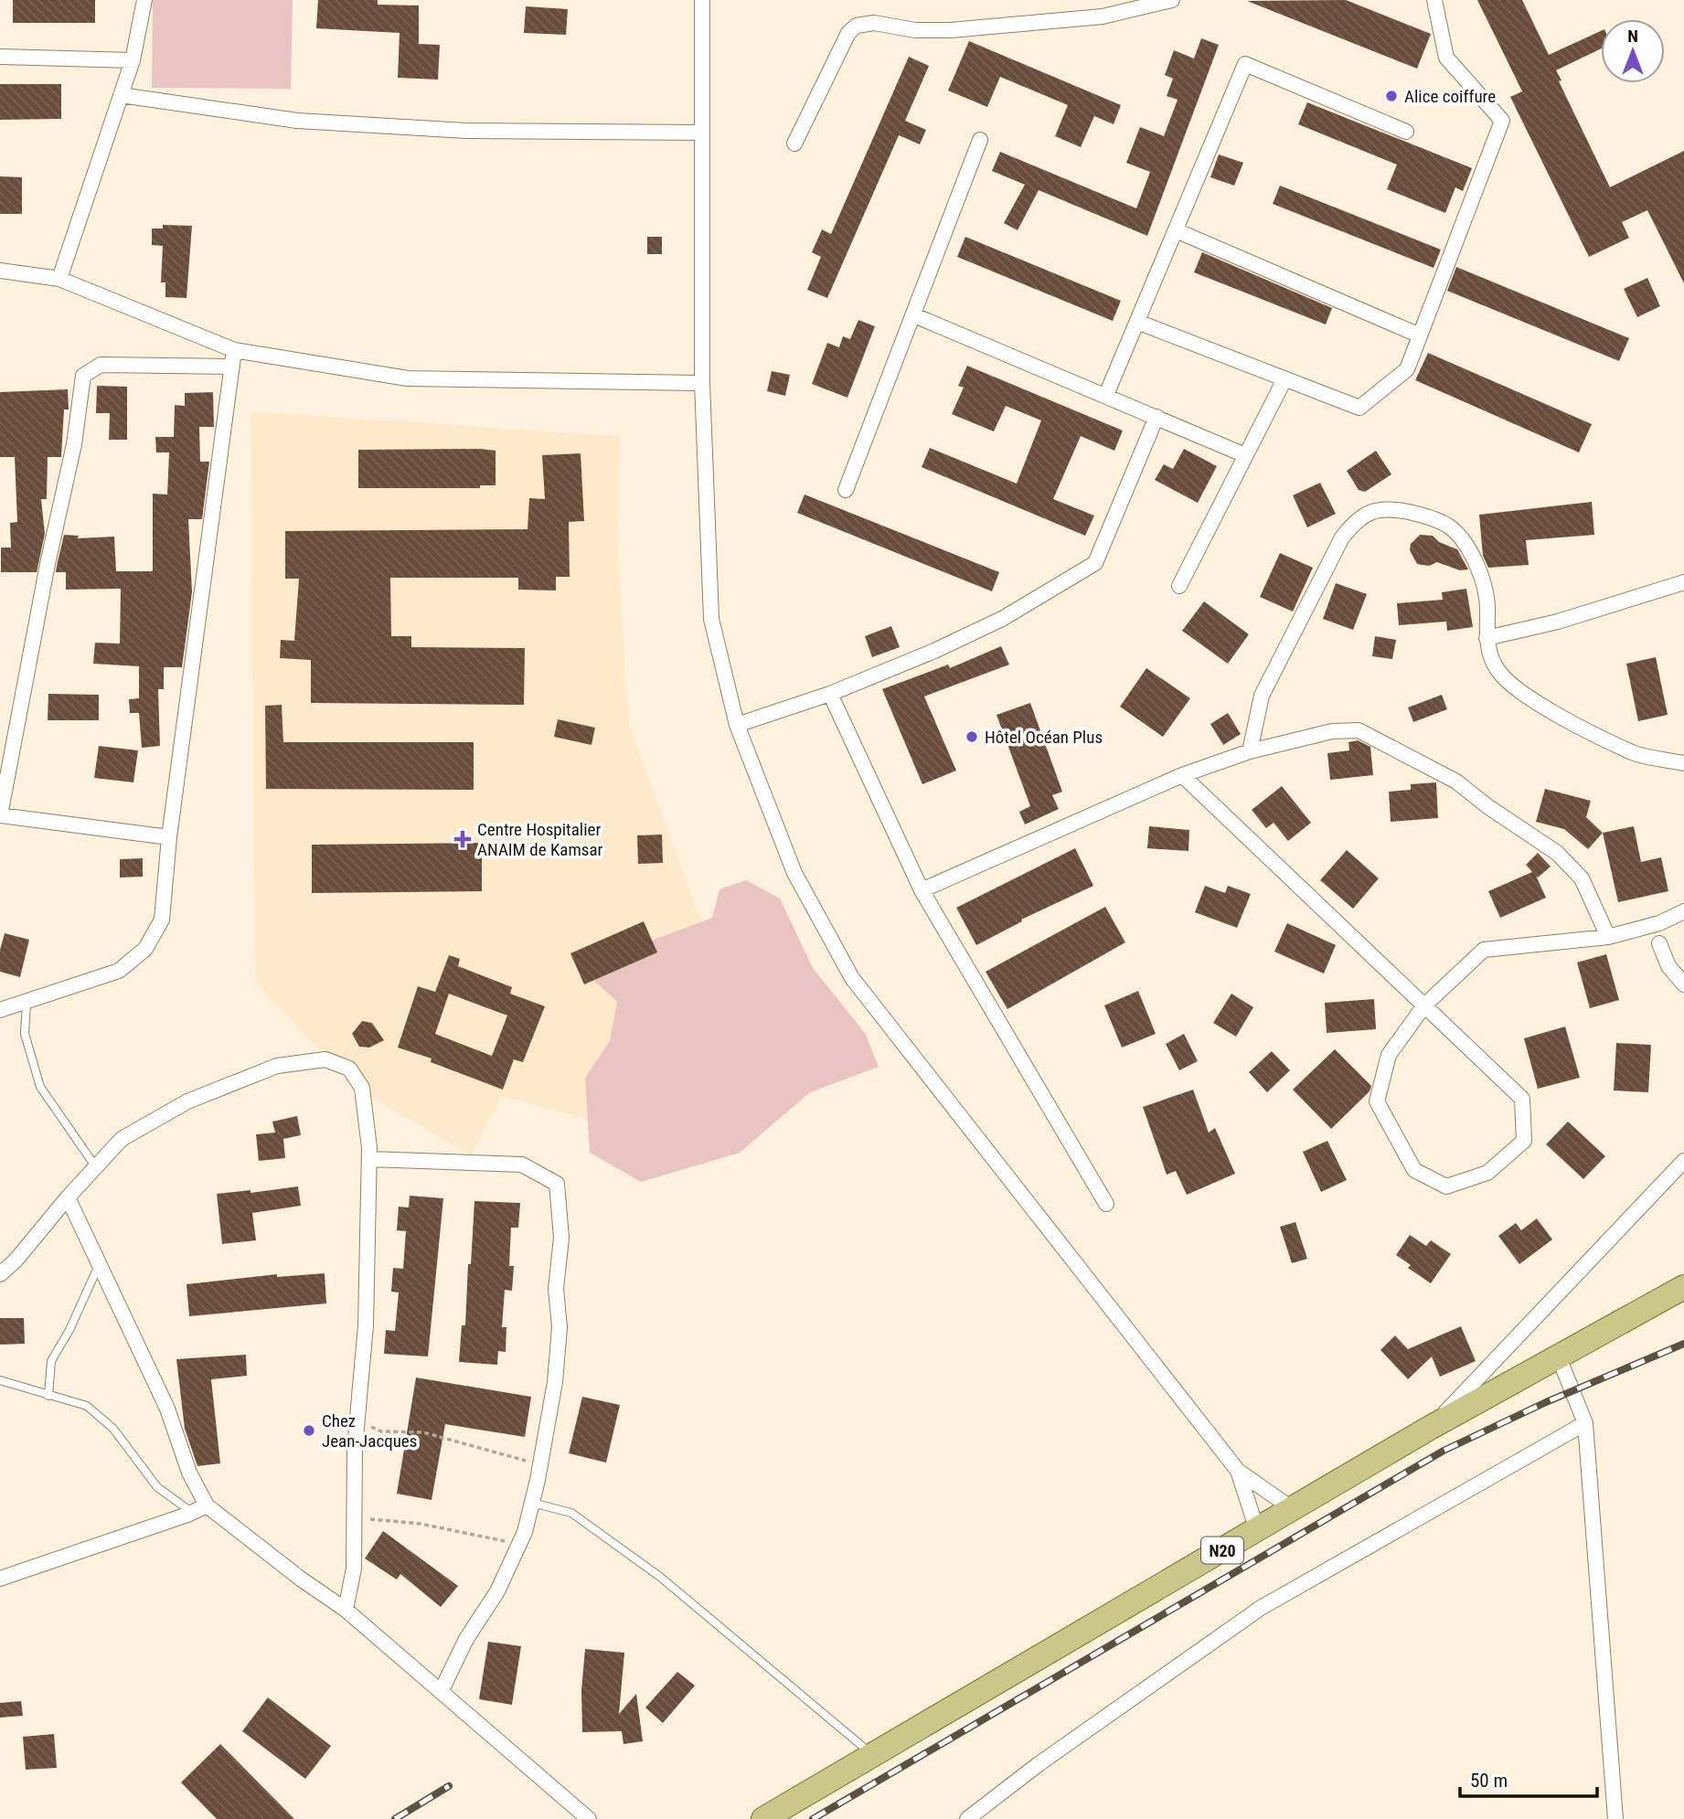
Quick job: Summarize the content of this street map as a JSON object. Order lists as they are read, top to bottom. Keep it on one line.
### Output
{"streets":{"main road":["N20"]},"places":{"other":["Alice coiffure","Hôtel Océan Plus","Chez Jean-Jacques"],"health":["Centre Hospitalier ANAIM de Kamsar"]},"scale_bar":"50 m","north":"top"}
